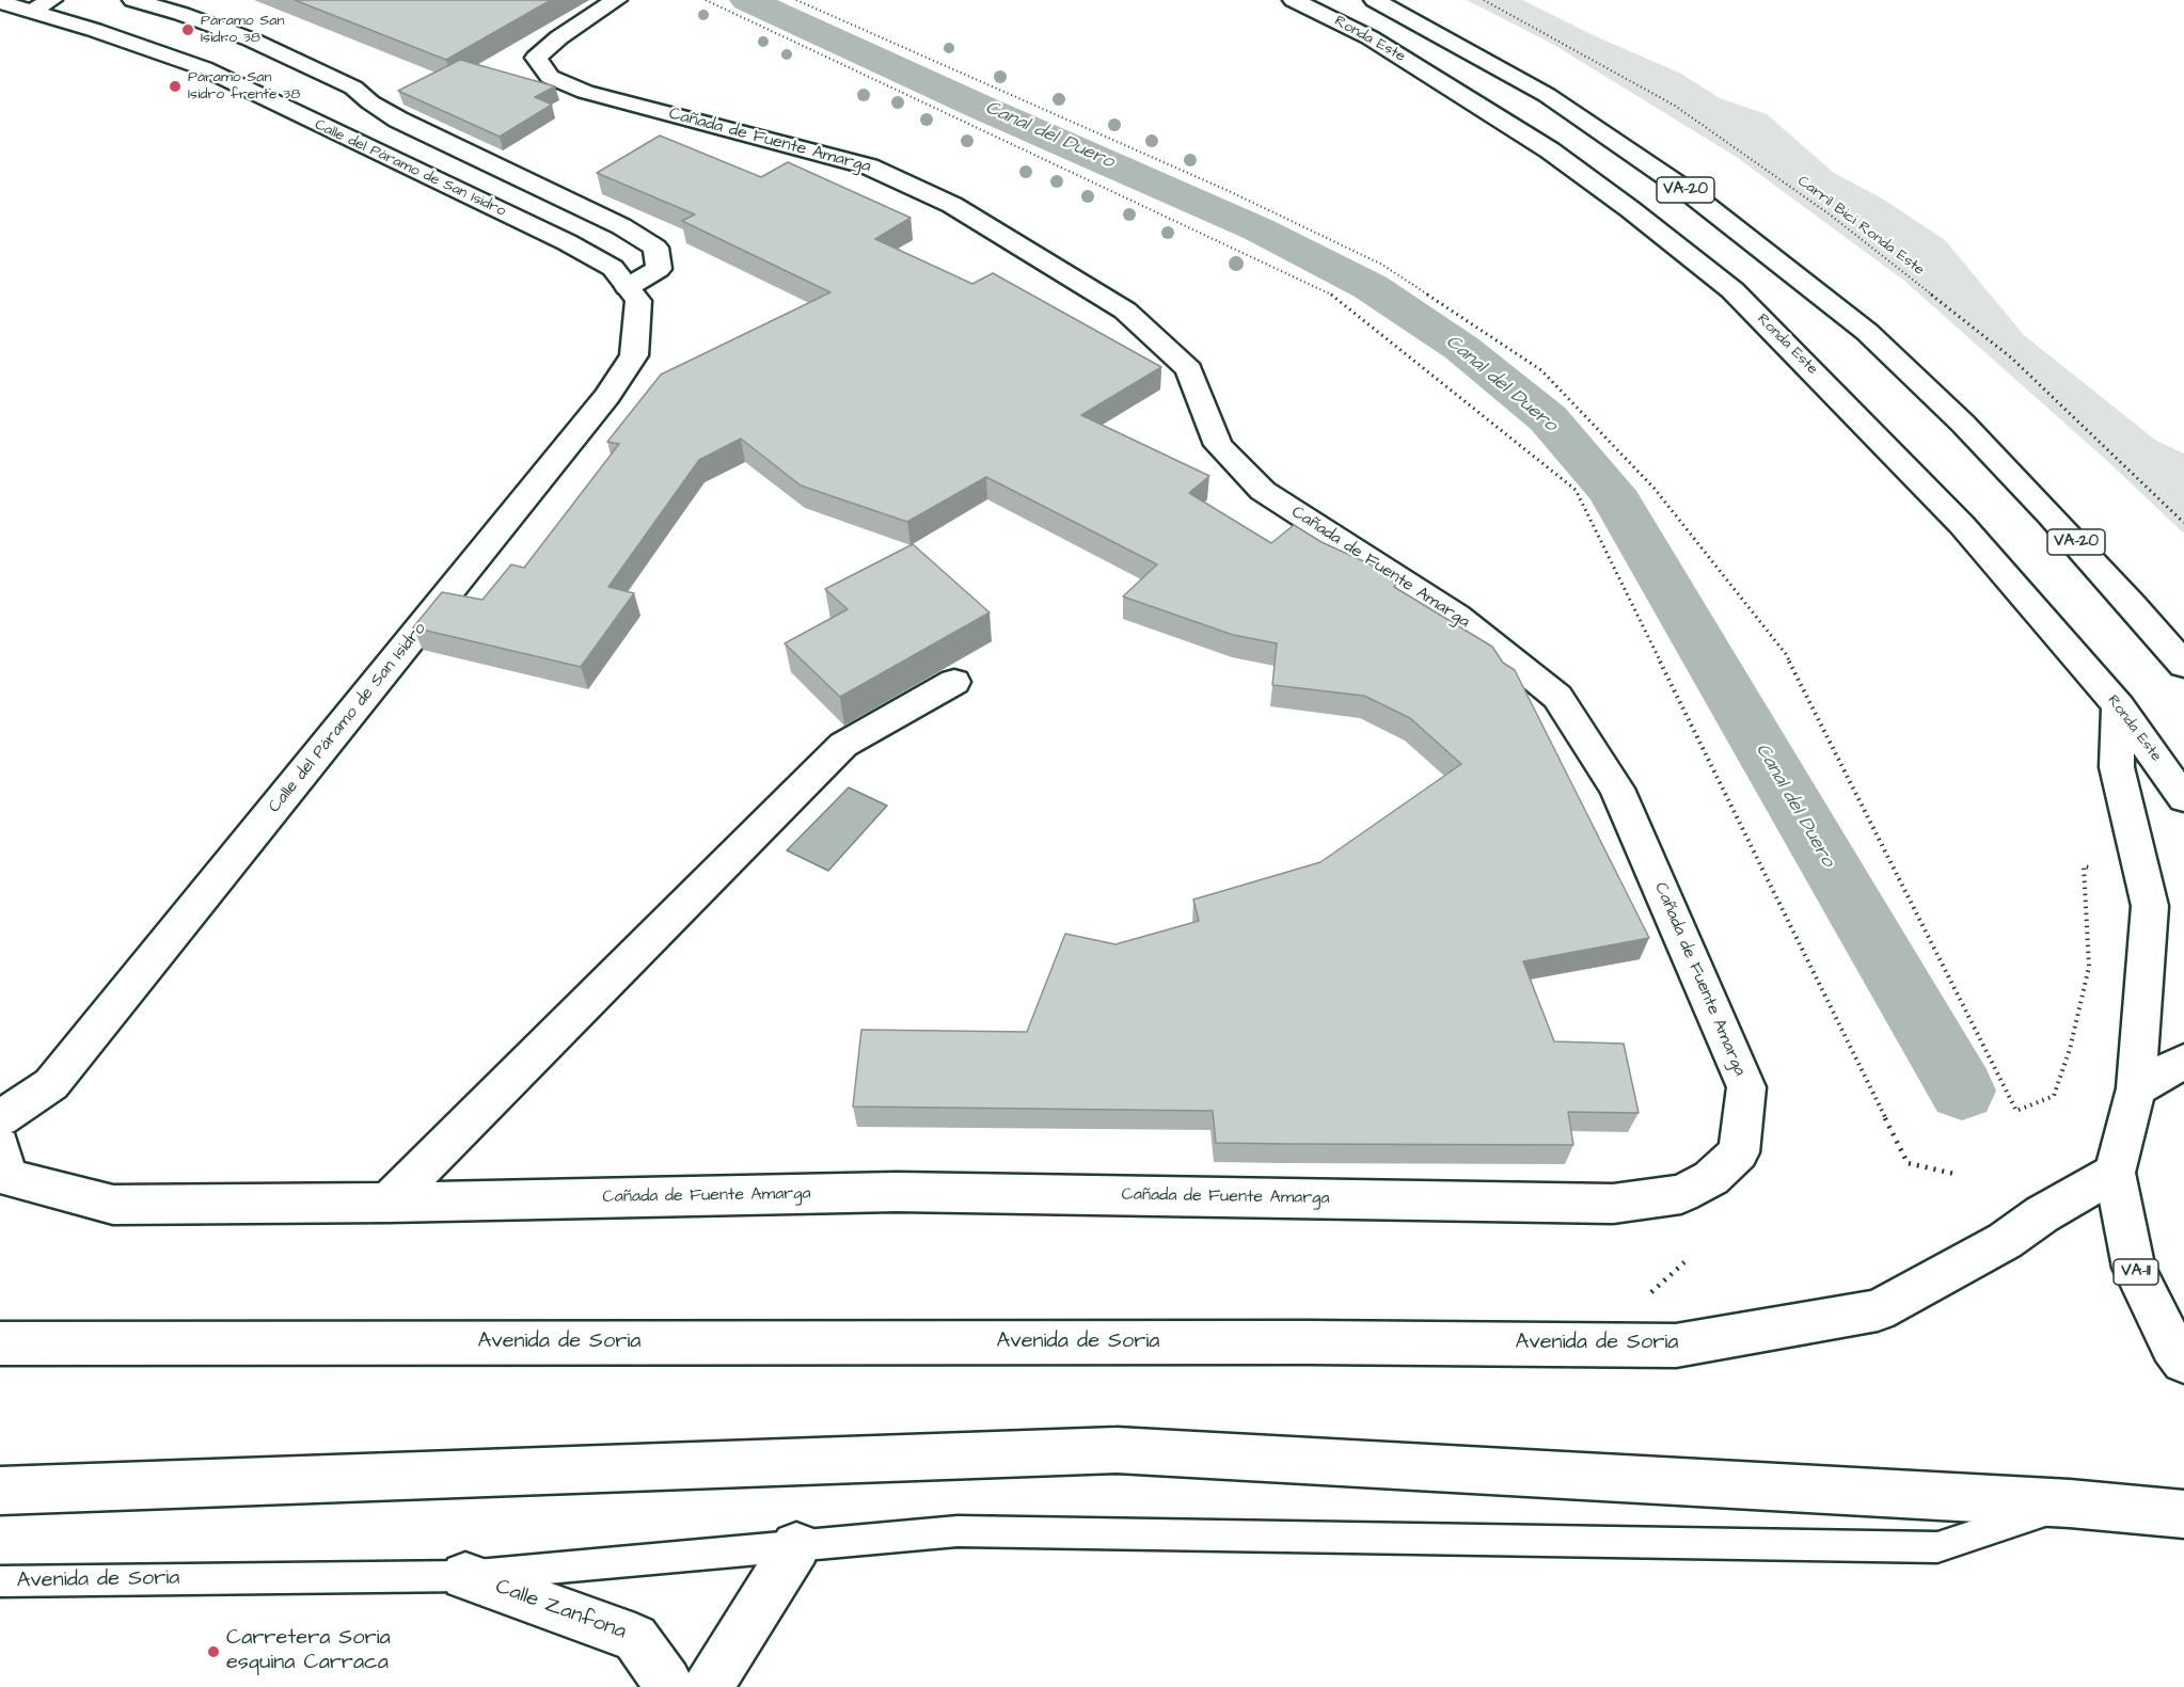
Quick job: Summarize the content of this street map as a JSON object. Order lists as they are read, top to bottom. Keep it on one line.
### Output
{"streets":{"main road":["Ronda Este","Cañada de Fuente Amarga","Calle del Páramo de San Isidro","VA-20","VA-11","Avenida de Soria","Calle Zanfona"],"path":["Carril Bici Ronda Este"]},"crossings":[["VA-11","Avenida de Soria"],["Avenida de Soria","Calle Zanfona"]],"water":["Canal del Duero"],"places":["Páramo San Isidro 38","Páramo San Isidro frente 38","Carretera Soria esquina Carraca"]}
